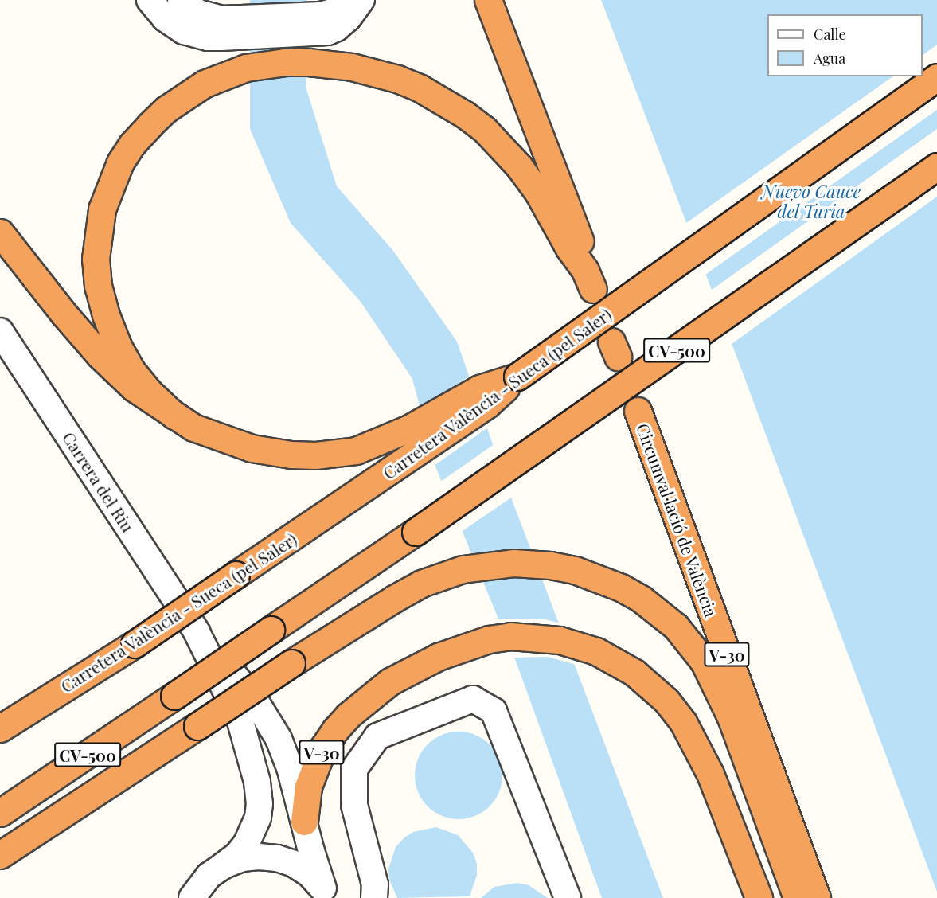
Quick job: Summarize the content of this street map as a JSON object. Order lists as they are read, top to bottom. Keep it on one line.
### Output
{"streets":{"highway":["CV-500","Carretera València - Sueca (pel Saler)","Circumval·lació de València","V-30"],"street":["Carrera del Riu"]},"crossings":[["Carrera del Riu","V-30"]],"water":["Nuevo Cauce del Turia"],"legend":["Calle","Agua"]}
